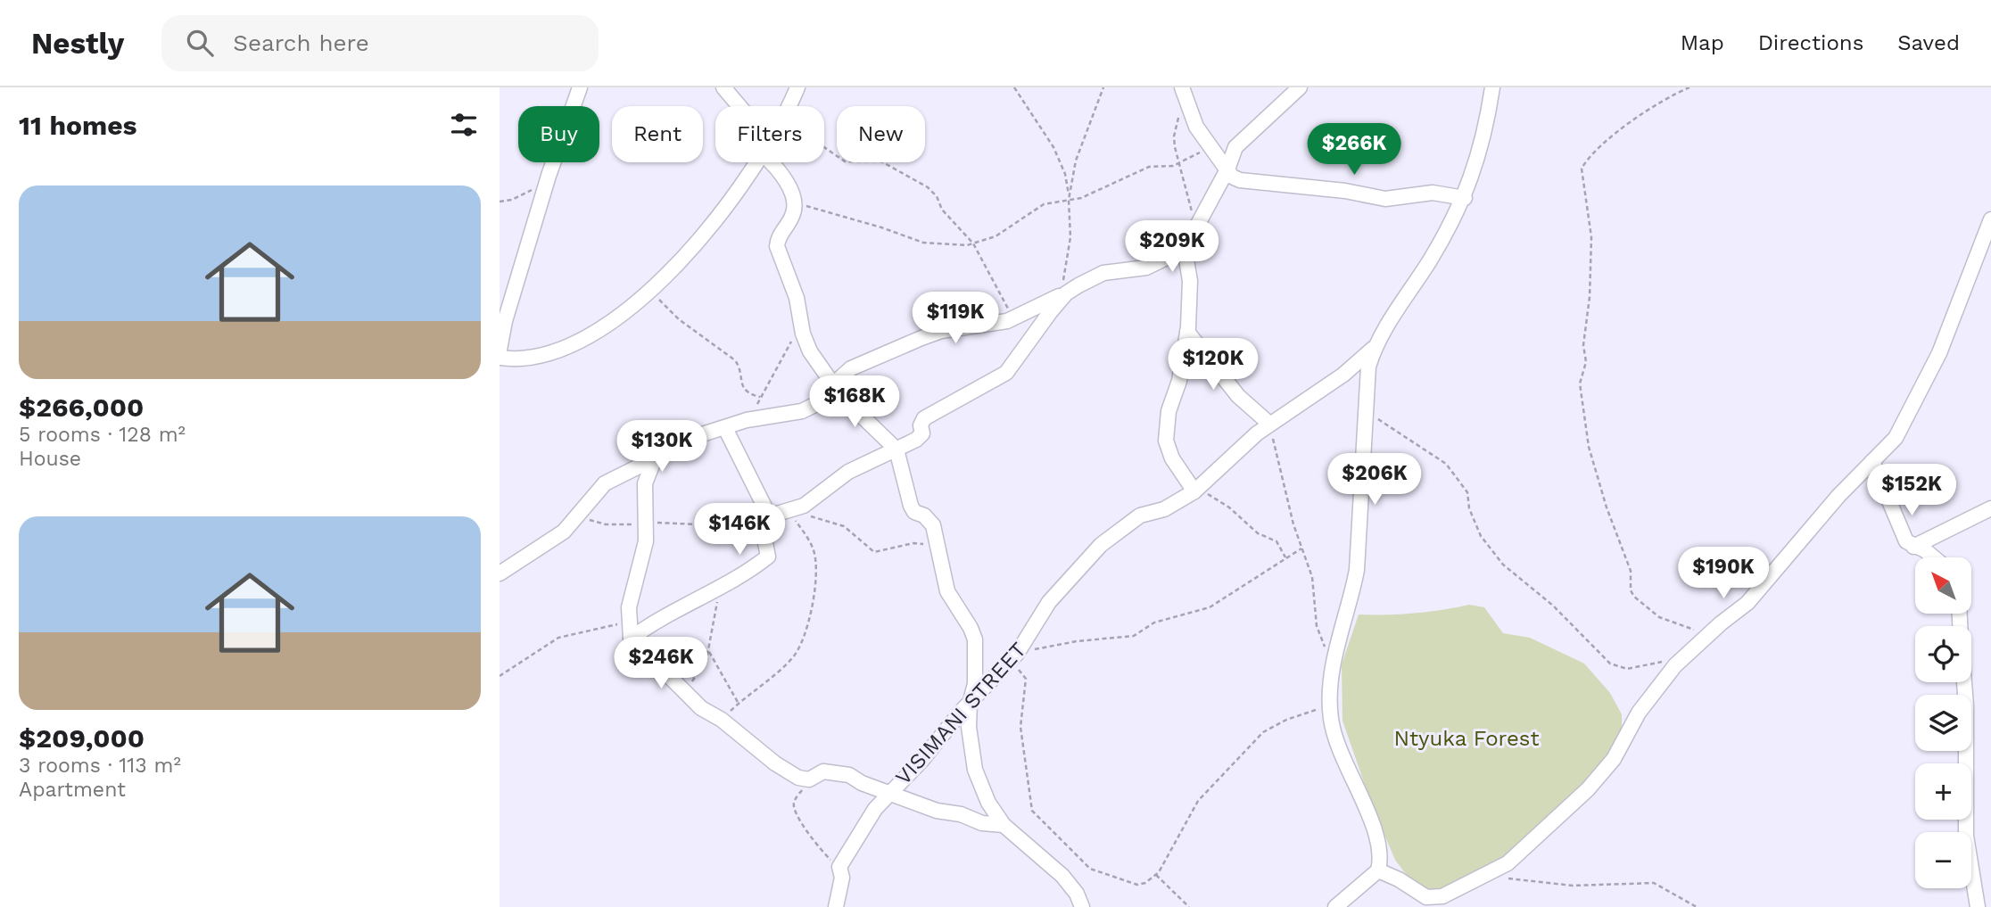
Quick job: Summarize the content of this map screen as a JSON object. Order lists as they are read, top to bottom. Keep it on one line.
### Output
{"streets":{"street":["VISIMANI STREET"]},"parks":["Ntyuka Forest"],"north":"top left","page":{"header":"Nestly","search":"Search here","nav":["Map","Directions","Saved"],"heading":"11 homes","chip":["Buy","Rent","Filters","New"],"price":["$266K","$209K","$119K","$120K","$168K","$130K","$206K","$152K","$146K","$190K","$246K"],"list":[{"name":"$266,000","note":"5 rooms · 128 m² · House"},{"name":"$209,000","note":"3 rooms · 113 m² · Apartment"}],"map_buttons":["+","−"]}}
